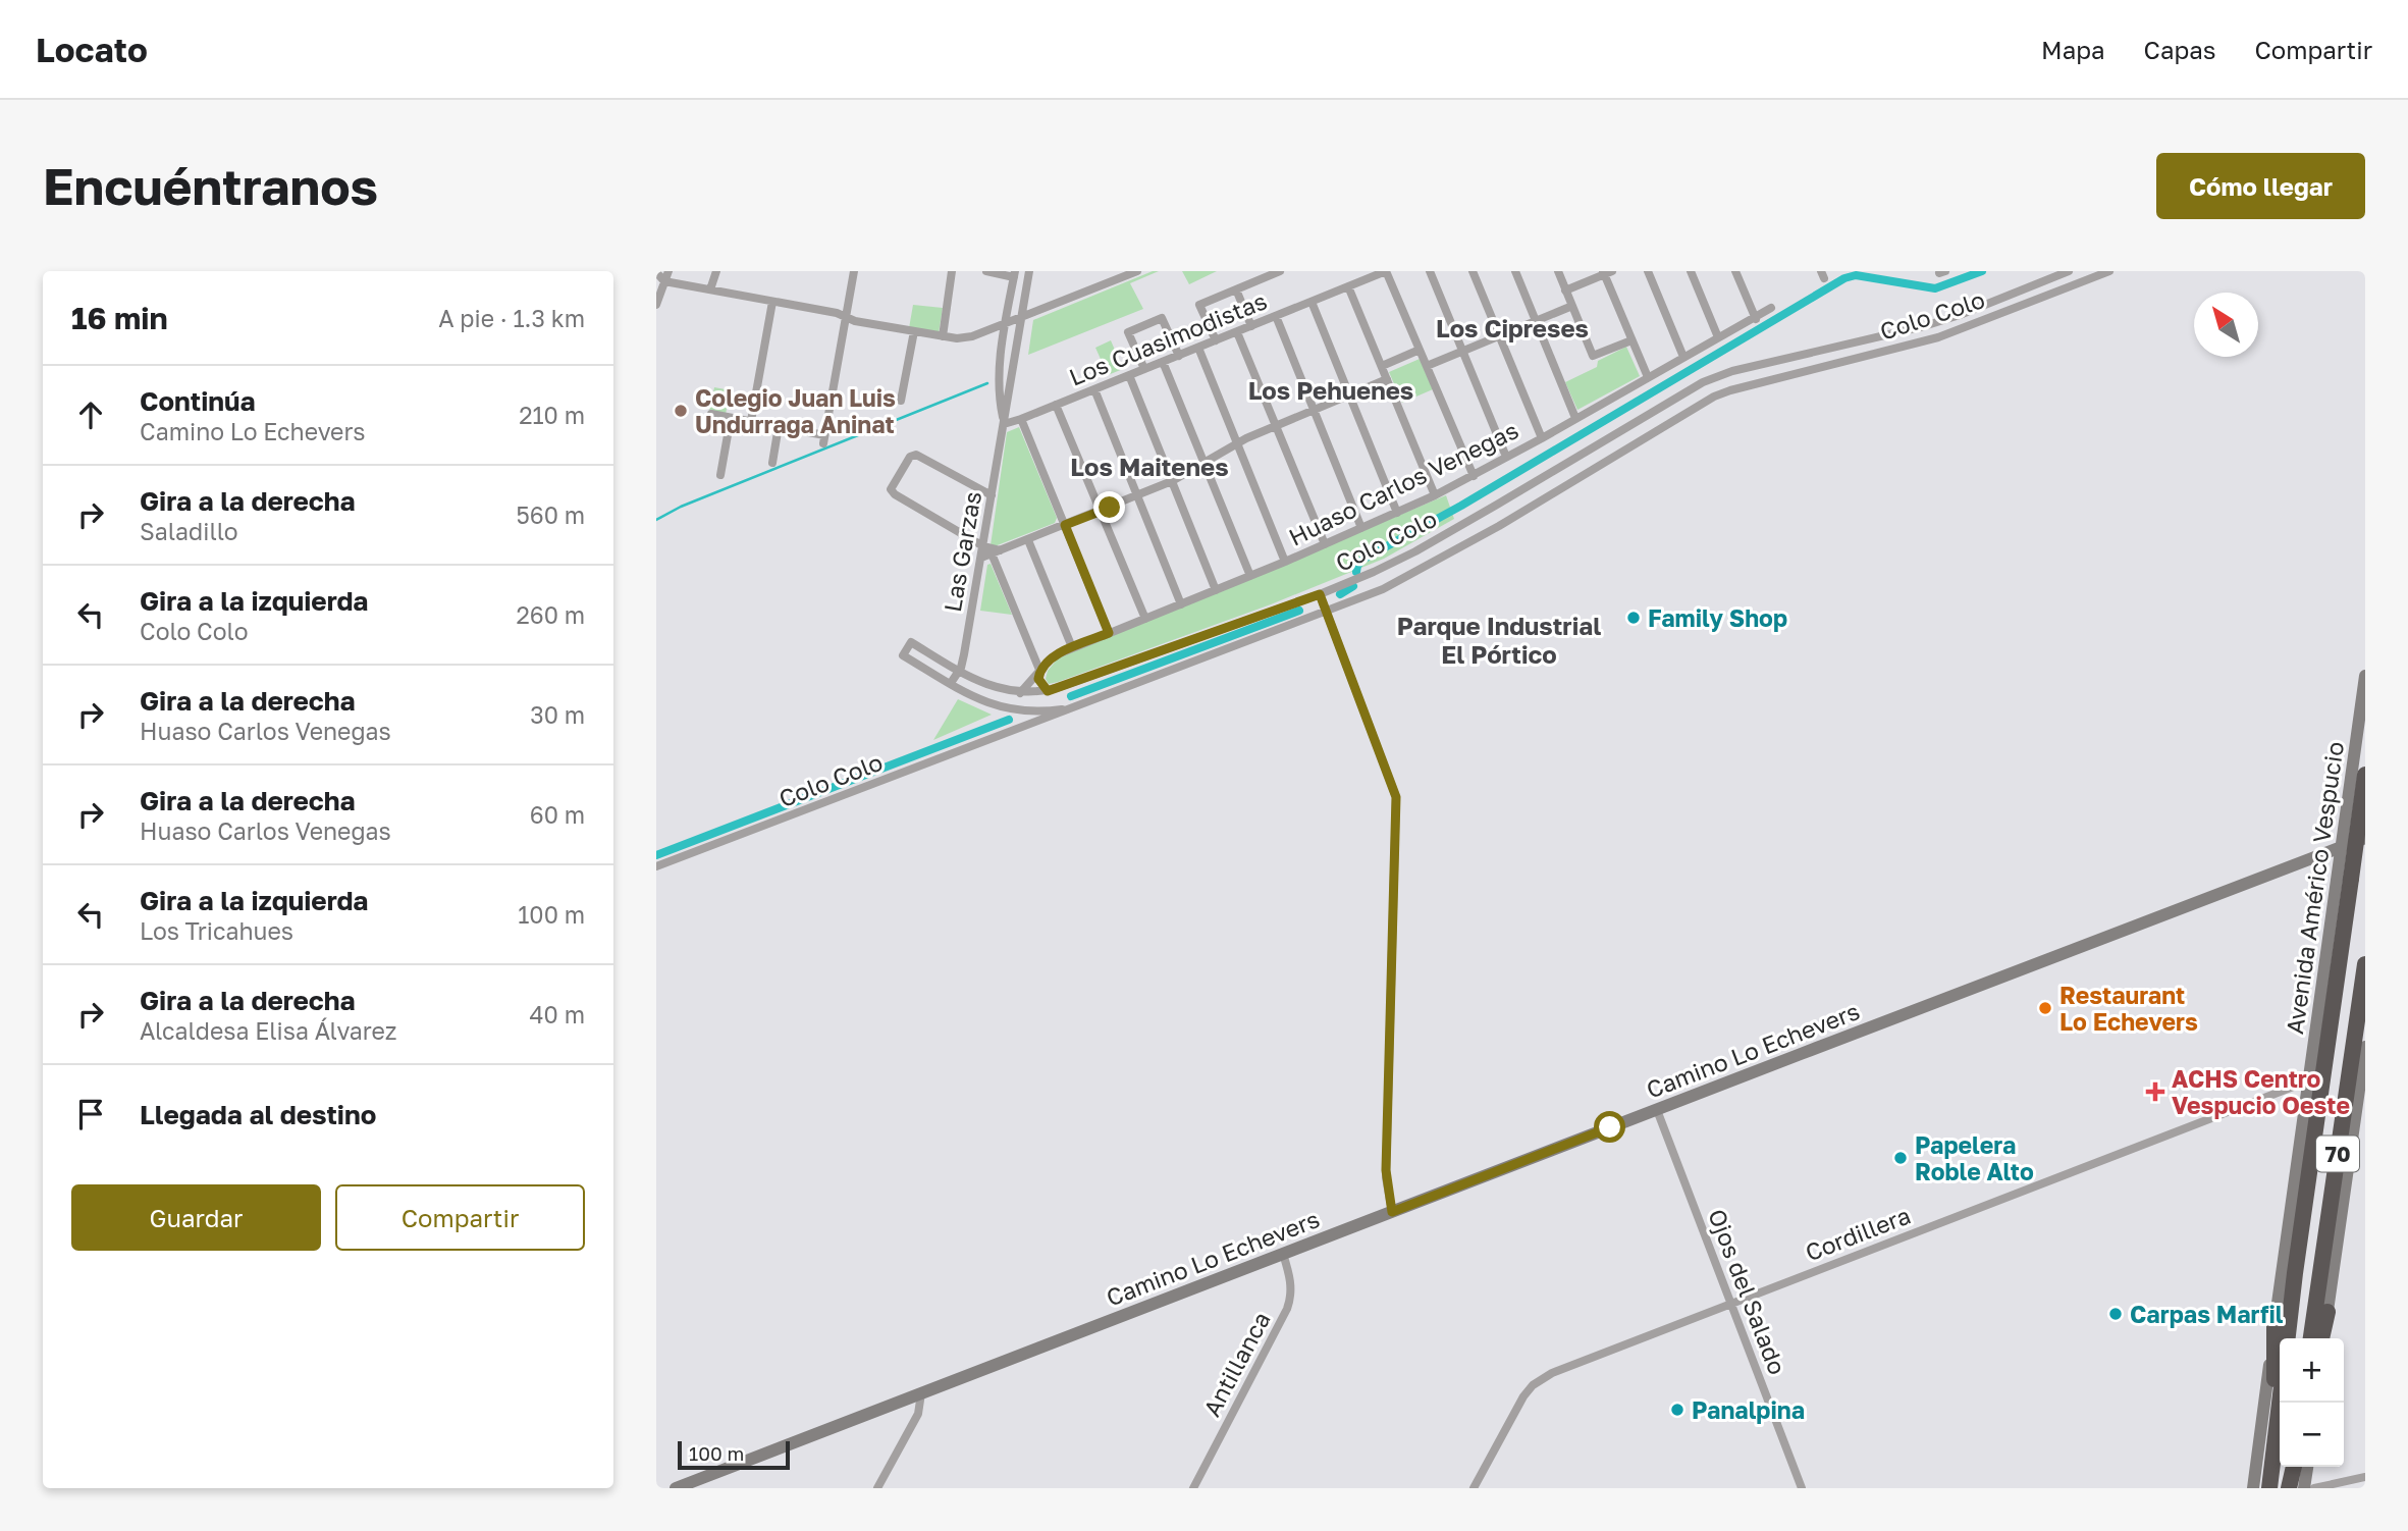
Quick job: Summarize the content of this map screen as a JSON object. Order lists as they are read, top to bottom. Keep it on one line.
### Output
{"streets":{"highway":["70"],"main road":["Avenida Américo Vespucio","Camino Lo Echevers"],"street":["Colo Colo","Los Cuasimodistas","Huaso Carlos Venegas","Las Garzas","Cordillera","Ojos del Salado","Antillanca"]},"crossings":[["Colo Colo","Huaso Carlos Venegas"],["Colo Colo","Las Garzas"],["Los Cuasimodistas","Las Garzas"],["Avenida Américo Vespucio","Camino Lo Echevers"],["Avenida Américo Vespucio","70"],["Avenida Américo Vespucio","Cordillera"],["Camino Lo Echevers","Ojos del Salado"],["Camino Lo Echevers","Antillanca"],["Cordillera","Ojos del Salado"]],"districts":["Los Cipreses","Los Pehuenes","Los Maitenes","Parque Industrial El Pórtico"],"places":{"other":["Colegio Juan Luis Undurraga Aninat","Family Shop","Restaurant Lo Echevers","Papelera Roble Alto","Carpas Marfil","Panalpina"],"health":["ACHS Centro Vespucio Oeste"]},"scale_bar":"100 m","north":"top left","page":{"header":"Locato","nav":["Mapa","Capas","Compartir"],"buttons":["Cómo llegar",["Guardar","Compartir"]],"title":"Encuéntranos","heading":["16 min","A pie · 1.3 km"],"list":[["Continúa","Camino Lo Echevers","210 m"],["Gira a la derecha","Saladillo","560 m"],["Gira a la izquierda","Colo Colo","260 m"],["Gira a la derecha","Huaso Carlos Venegas","30 m"],["Gira a la derecha","Huaso Carlos Venegas","60 m"],["Gira a la izquierda","Los Tricahues","100 m"],["Gira a la derecha","Alcaldesa Elisa Álvarez","40 m"],"Llegada al destino"],"map_buttons":["+","−"],"scale":"100 m"}}
